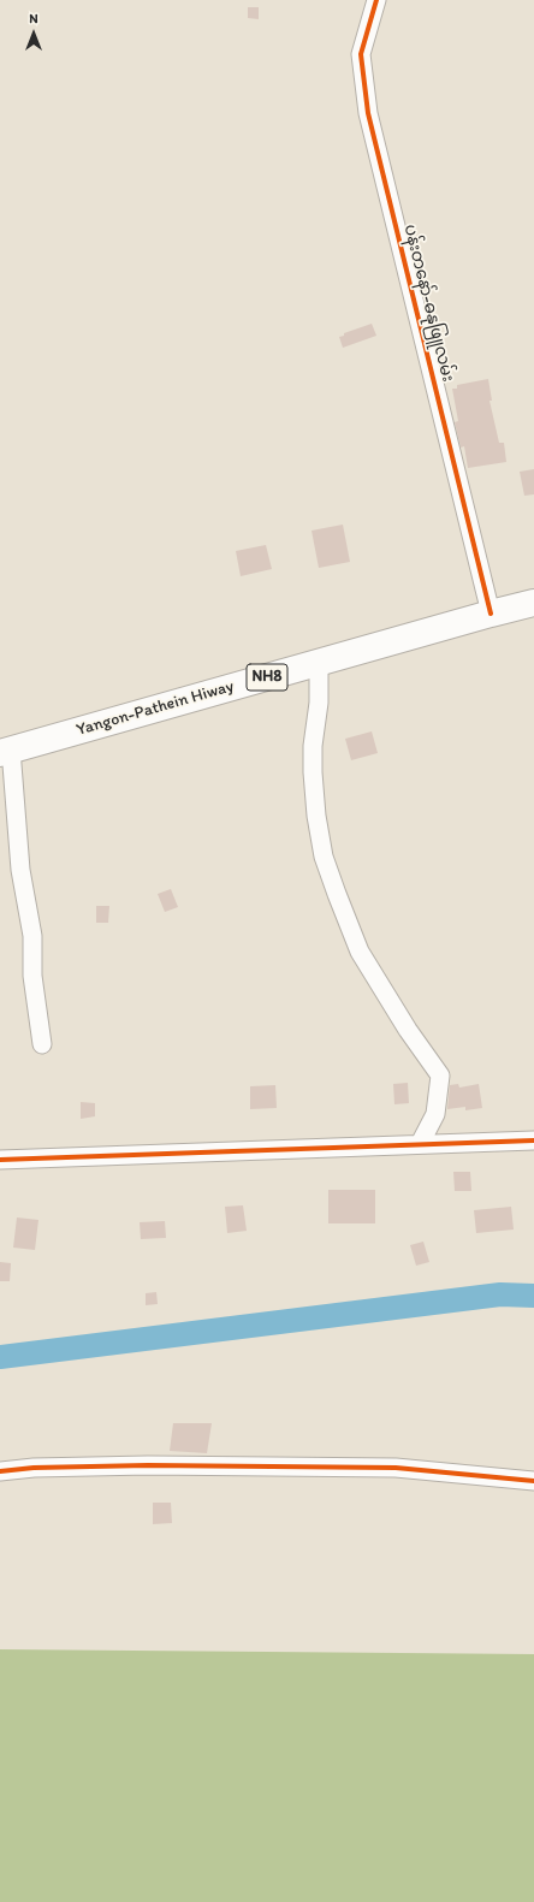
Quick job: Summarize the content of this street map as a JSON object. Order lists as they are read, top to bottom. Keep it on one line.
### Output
{"streets":{"highway":["NH8","Yangon-Pathein Hiway"],"street":["ပန်းတနော်-ဓနုဖြူလမ်း"]},"crossings":[["ပန်းတနော်-ဓနုဖြူလမ်း","Yangon-Pathein Hiway"]],"north":"top"}
